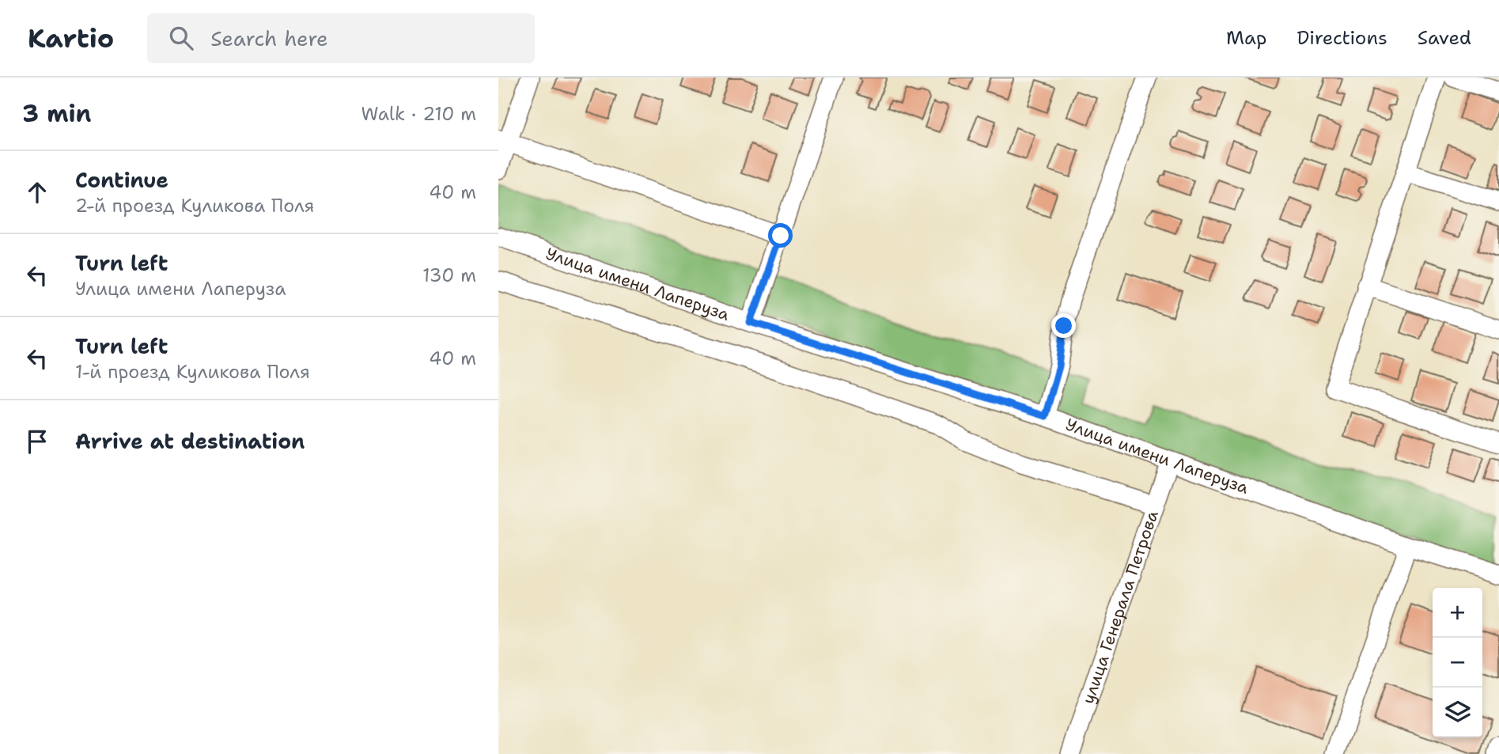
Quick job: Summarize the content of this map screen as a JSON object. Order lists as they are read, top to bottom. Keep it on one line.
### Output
{"streets":{"street":["Улица имени Лаперуза","улица Генерала Петрова"]},"crossings":[["Улица имени Лаперуза","улица Генерала Петрова"]],"page":{"header":"Kartio","search":"Search here","nav":["Map","Directions","Saved"],"heading":["3 min","Walk · 210 m"],"list":[["Continue","2-й проезд Куликова Поля","40 m"],["Turn left","Улица имени Лаперуза","130 m"],["Turn left","1-й проезд Куликова Поля","40 m"],"Arrive at destination"],"map_buttons":["+","−"]}}
